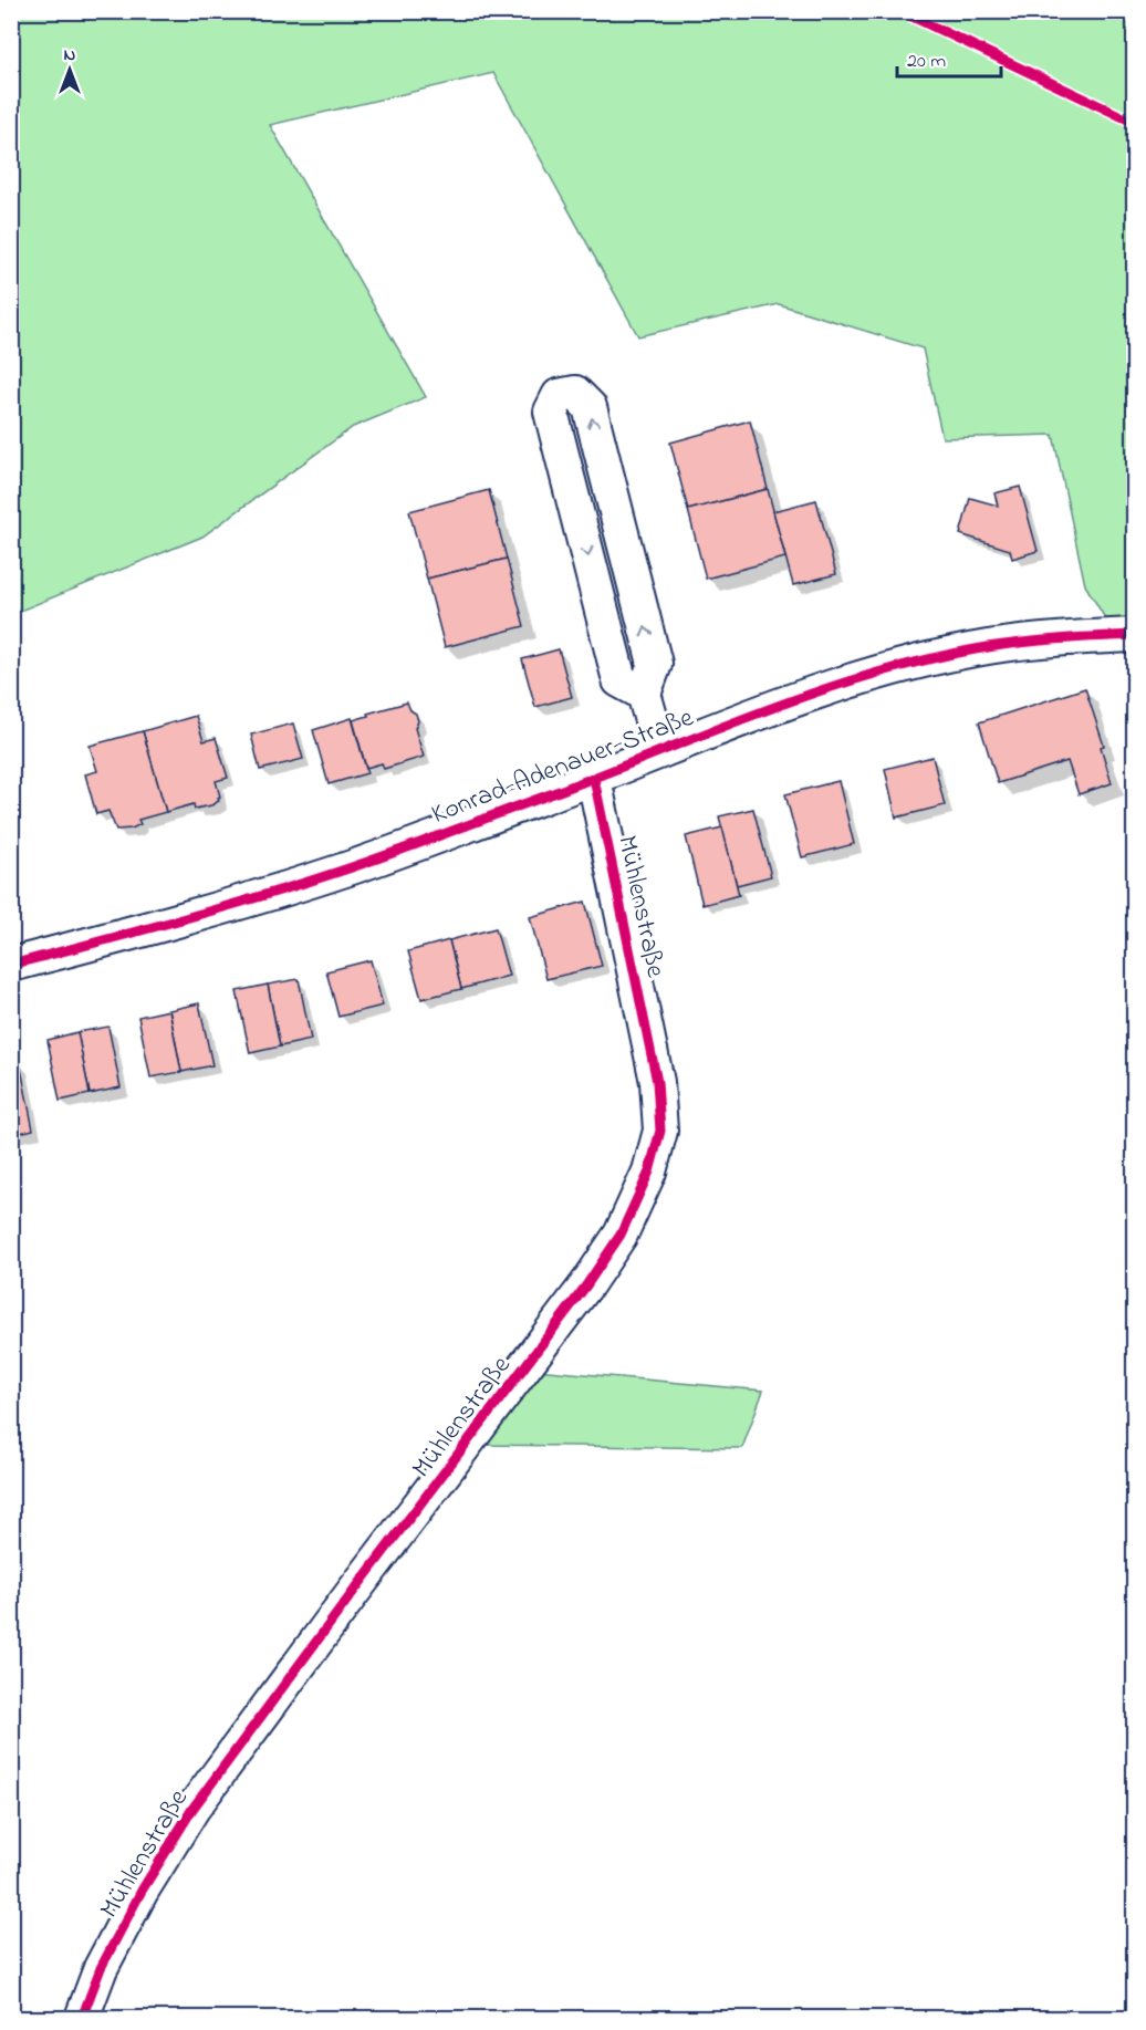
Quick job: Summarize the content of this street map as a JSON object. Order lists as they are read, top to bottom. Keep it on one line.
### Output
{"streets":{"street":["Konrad-Adenauer-Straße","Mühlenstraße"]},"crossings":[["Konrad-Adenauer-Straße","Mühlenstraße"]],"scale_bar":"20 m","north":"top"}
